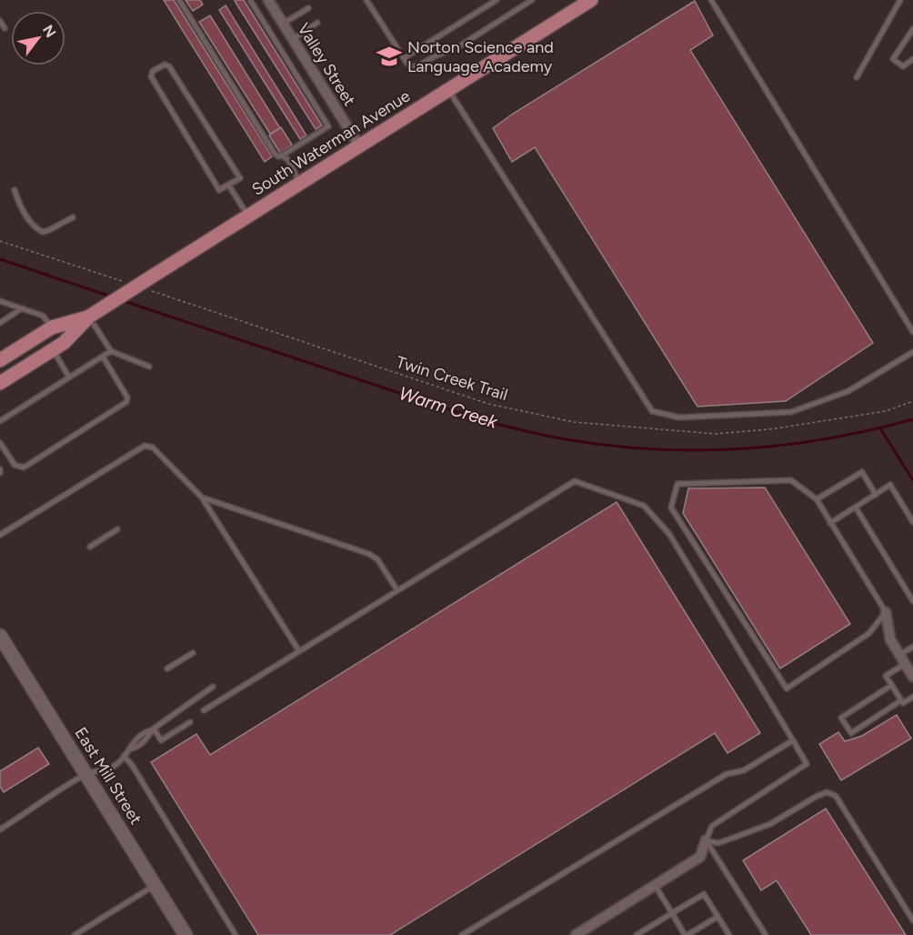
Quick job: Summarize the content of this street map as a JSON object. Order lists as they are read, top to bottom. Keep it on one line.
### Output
{"streets":{"main road":["South Waterman Avenue","East Mill Street"],"street":["Valley Street"],"path":["Twin Creek Trail"]},"crossings":[["Valley Street","South Waterman Avenue"]],"water":["Warm Creek"],"places":{"school or university":["Norton Science and Language Academy"]},"north":"top right"}
